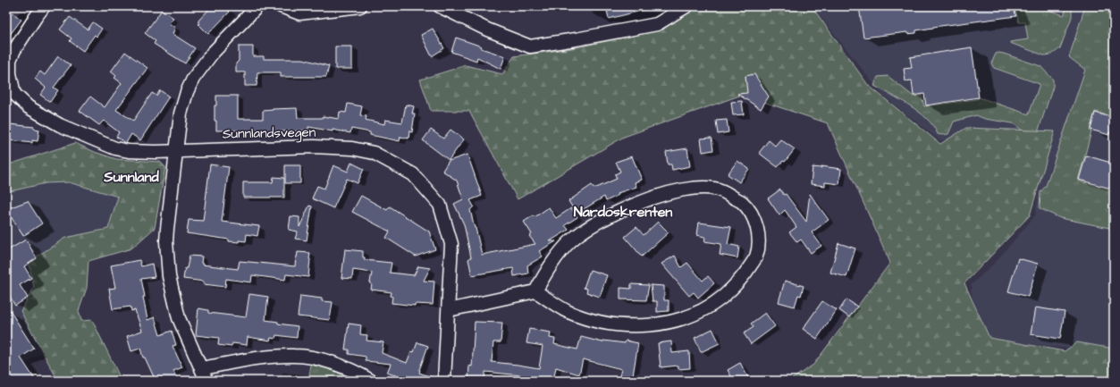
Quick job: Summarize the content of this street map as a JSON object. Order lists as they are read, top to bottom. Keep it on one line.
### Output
{"streets":{"street":["Sunnlandsvegen"]},"districts":["Sunnland","Nardoskrenten"]}
